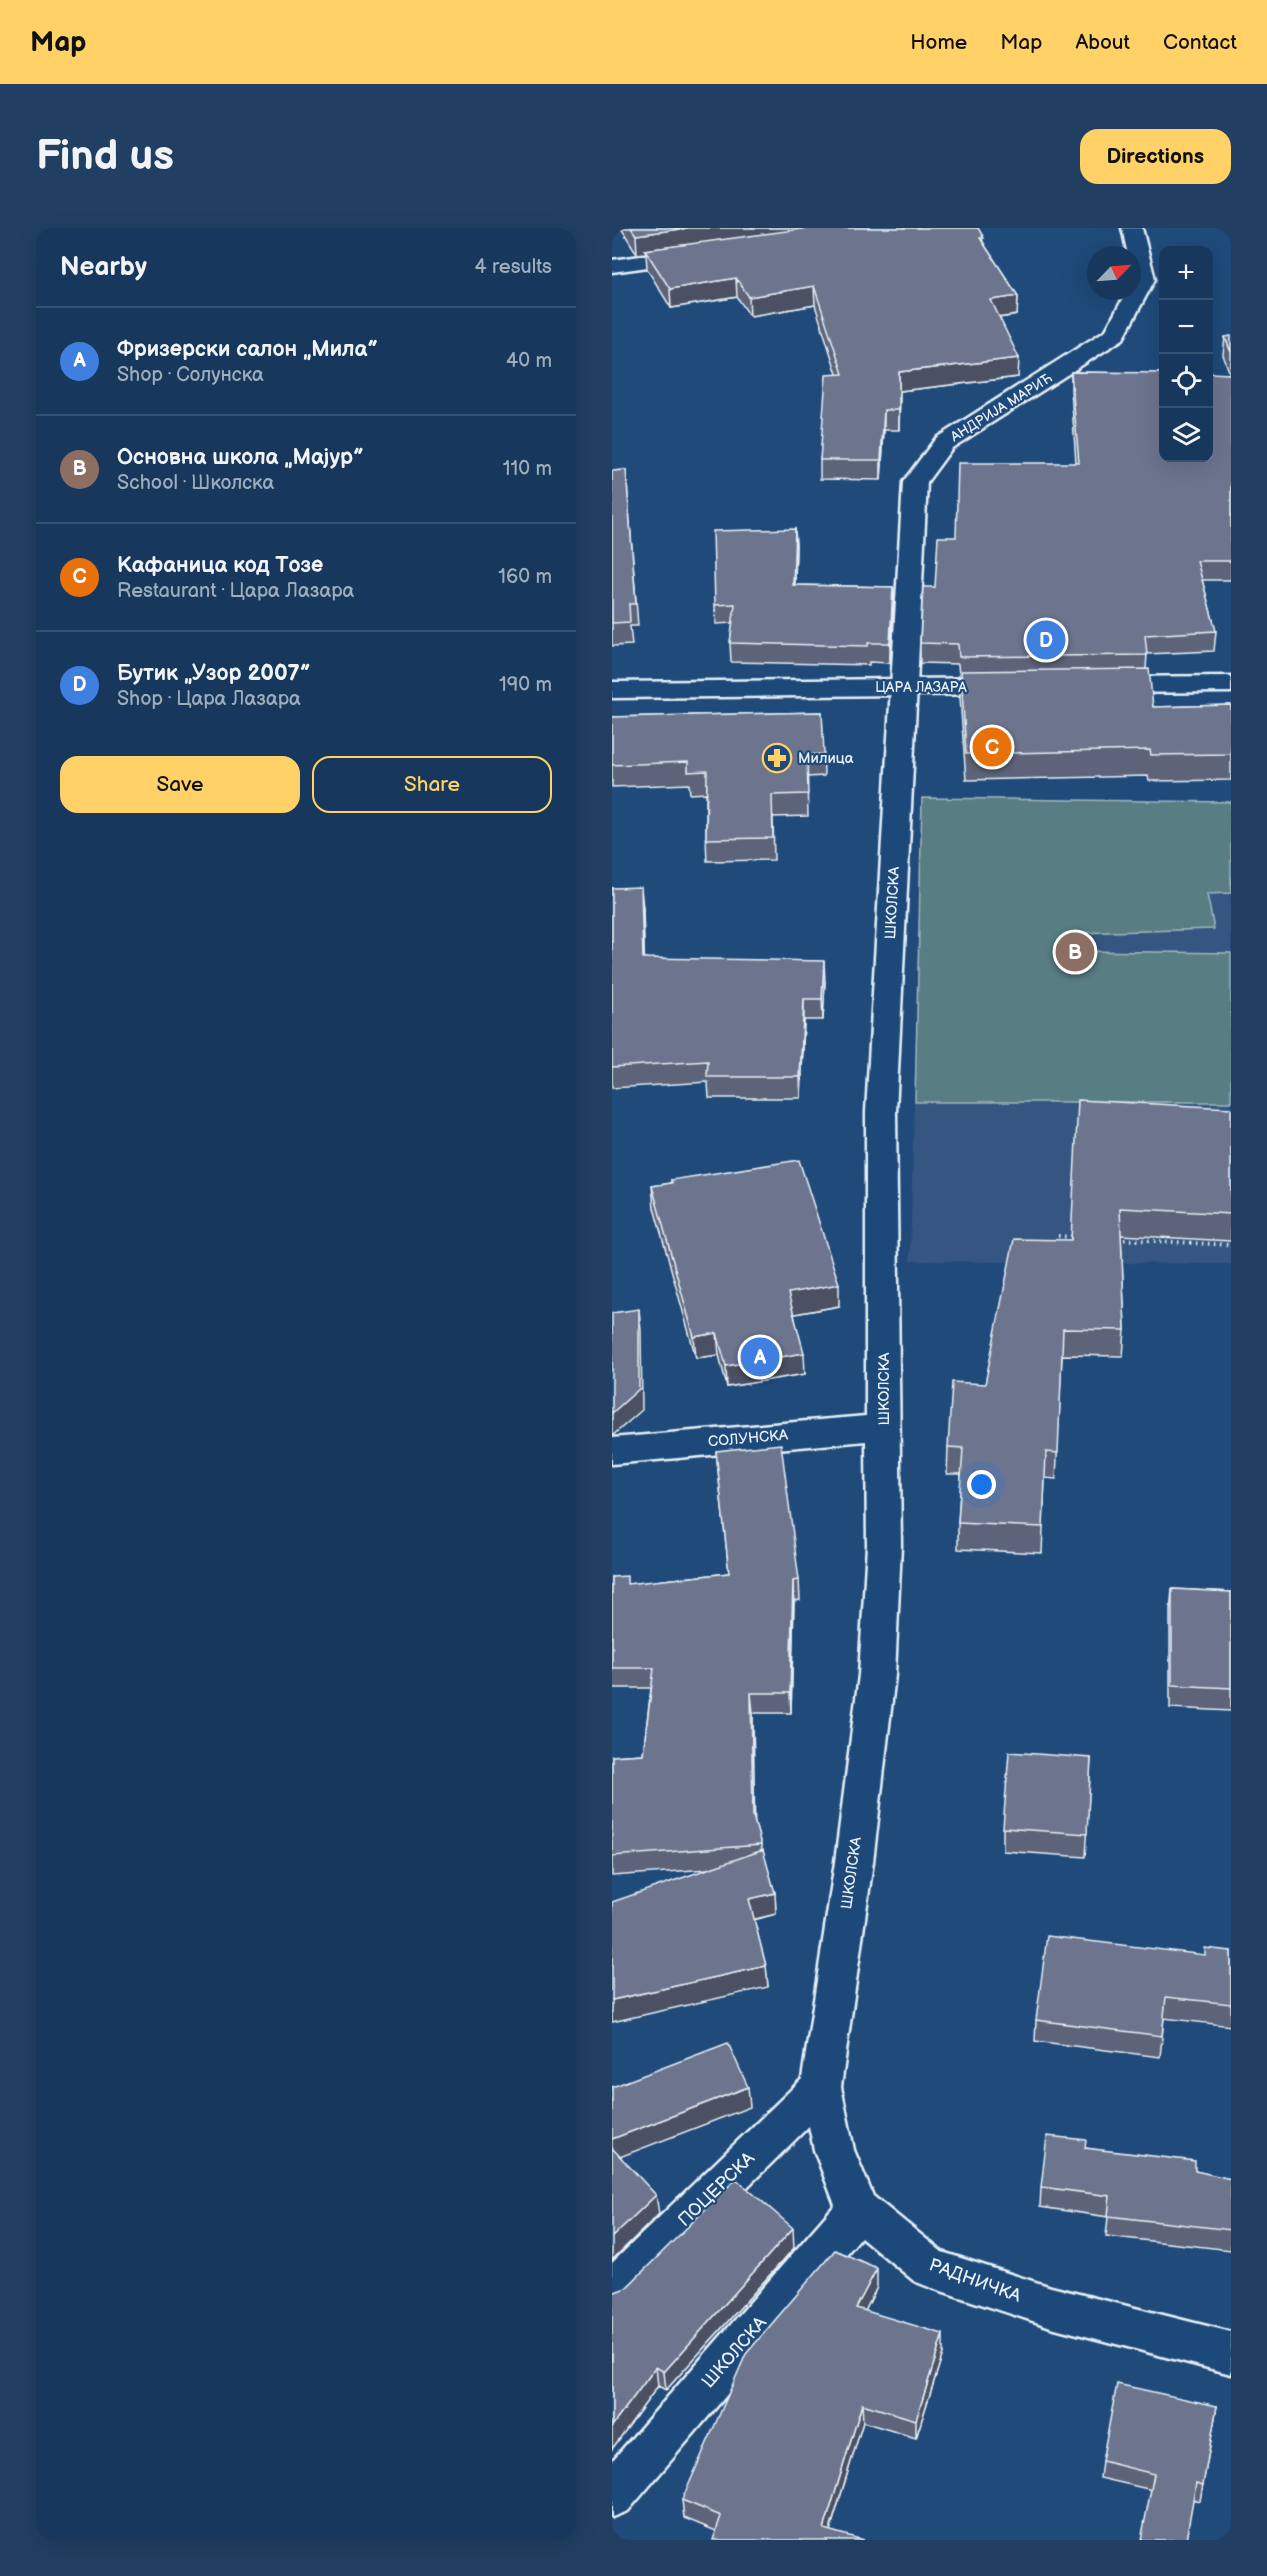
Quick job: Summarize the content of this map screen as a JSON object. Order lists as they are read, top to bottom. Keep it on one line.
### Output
{"streets":{"street":["АНДРИЈА МАРИЋ","ЦАРА ЛАЗАРА","ШКОЛСКА","СОЛУНСКА","ПОЦЕРСКА","РАДНИЧКА"]},"crossings":[["АНДРИЈА МАРИЋ","ЦАРА ЛАЗАРА"],["АНДРИЈА МАРИЋ","ШКОЛСКА"],["ЦАРА ЛАЗАРА","ШКОЛСКА"],["ШКОЛСКА","СОЛУНСКА"],["ШКОЛСКА","ПОЦЕРСКА"],["ШКОЛСКА","РАДНИЧКА"],["ПОЦЕРСКА","РАДНИЧКА"]],"places":{"pharmacy":["Милица"]},"north":"top right","page":{"header":"Map","nav":["Home","Map","About","Contact"],"buttons":["Directions",["Save","Share"]],"title":"Find us","heading":["Nearby","4 results"],"map_buttons":["+","−"],"list":[{"mark":"A","name":"Фризерски салон „Мила”","note":"Shop · Солунска","value":"40 m"},{"mark":"B","name":"Основна школа „Мајур”","note":"School · Школска","value":"110 m"},{"mark":"C","name":"Кафаница код Тозе","note":"Restaurant · Цара Лазара","value":"160 m"},{"mark":"D","name":"Бутик „Узор 2007”","note":"Shop · Цара Лазара","value":"190 m"}],"pins":["D","C","B","A"]}}
